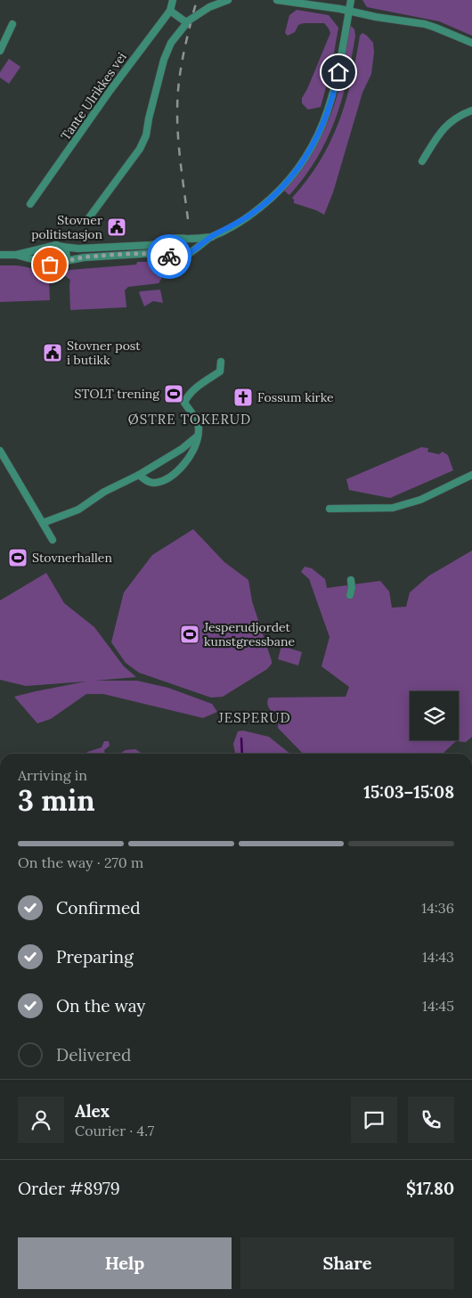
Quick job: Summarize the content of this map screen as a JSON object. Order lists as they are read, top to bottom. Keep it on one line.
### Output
{"streets":{"street":["Tante Ulrikkes vei"]},"districts":["ØSTRE TOKERUD","JESPERUD"],"places":{"public building":["Stovner politistasjon","Stovner post i butikk"],"sports":["STOLT trening","Stovnerhallen","Jesperudjordet kunstgressbane"],"church":["Fossum kirke"]},"page":{"heading":["3 min","Arriving in","15:03–15:08"],"panel":["Alex","Courier · 4.7","Order #8979","$17.80"],"bar":"On the way · 270 m","list":[["Confirmed","14:36"],["Preparing","14:43"],["On the way","14:45"],"Delivered"],"buttons":["Help","Share"]}}
